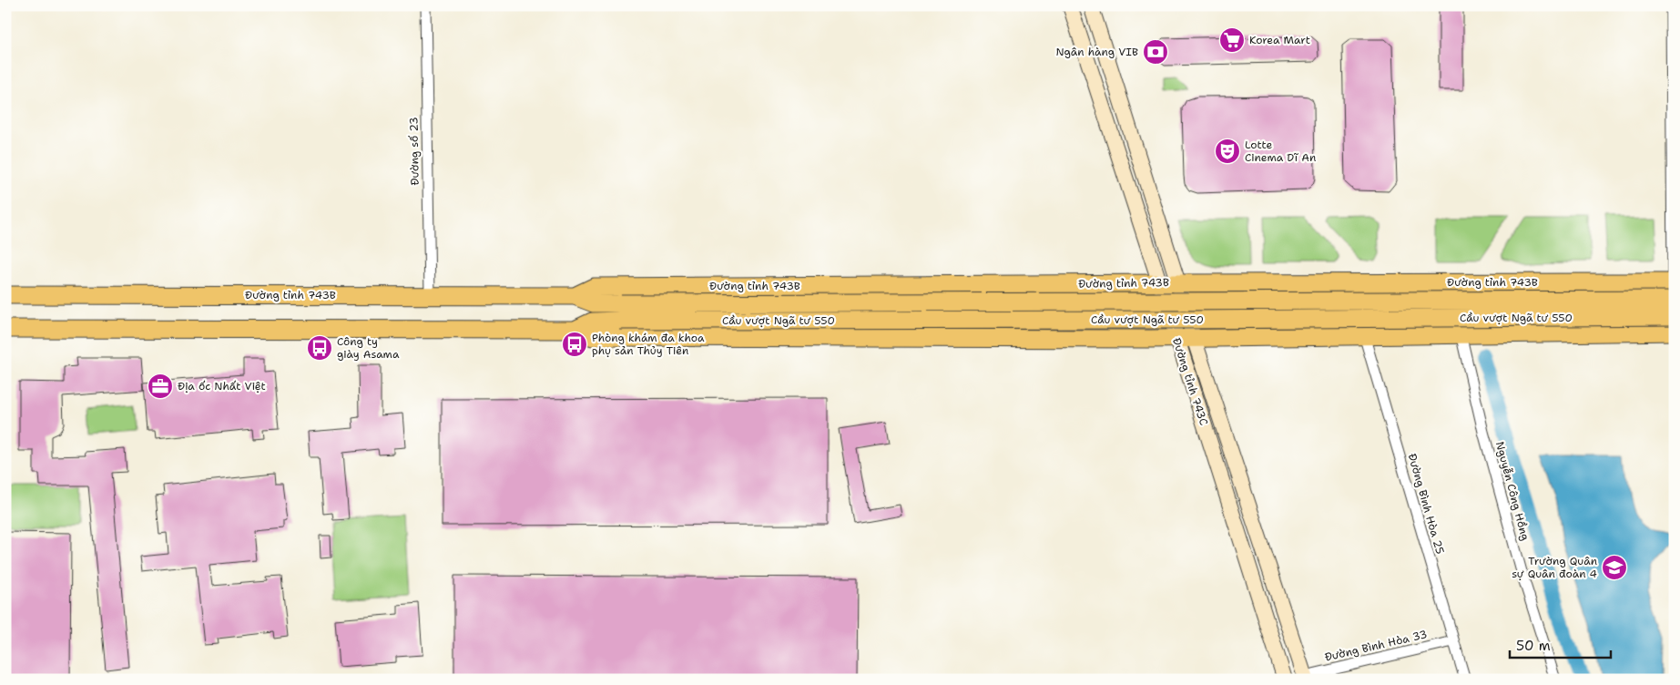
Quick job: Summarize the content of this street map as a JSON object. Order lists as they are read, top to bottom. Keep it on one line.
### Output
{"streets":{"main road":["Đường tỉnh 743B","Cầu vượt Ngã tư 550","Đường tỉnh 743C"],"street":["Đường số 23","Nguyễn Công Hồng","Đường Bình Hòa 25","Đường Bình Hòa 33"]},"crossings":[["Đường số 23","Đường tỉnh 743B"],["Đường tỉnh 743B","Cầu vượt Ngã tư 550"],["Đường tỉnh 743B","Đường tỉnh 743C"],["Đường tỉnh 743C","Đường Bình Hòa 33"],["Đường Bình Hòa 25","Đường Bình Hòa 33"]],"places":{"supermarket":["Korea Mart"],"bank":["Ngân hàng VIB"],"theatre":["Lotte Cinema Dĩ An"],"bus stop":["Phòng khám đa khoa phụ sản Thủy Tiên","Công ty giày Asama"],"office":["Địa ốc Nhất Việt"],"school or university":["Trường Quân sự Quân đoàn 4"]},"scale_bar":"50 m"}
